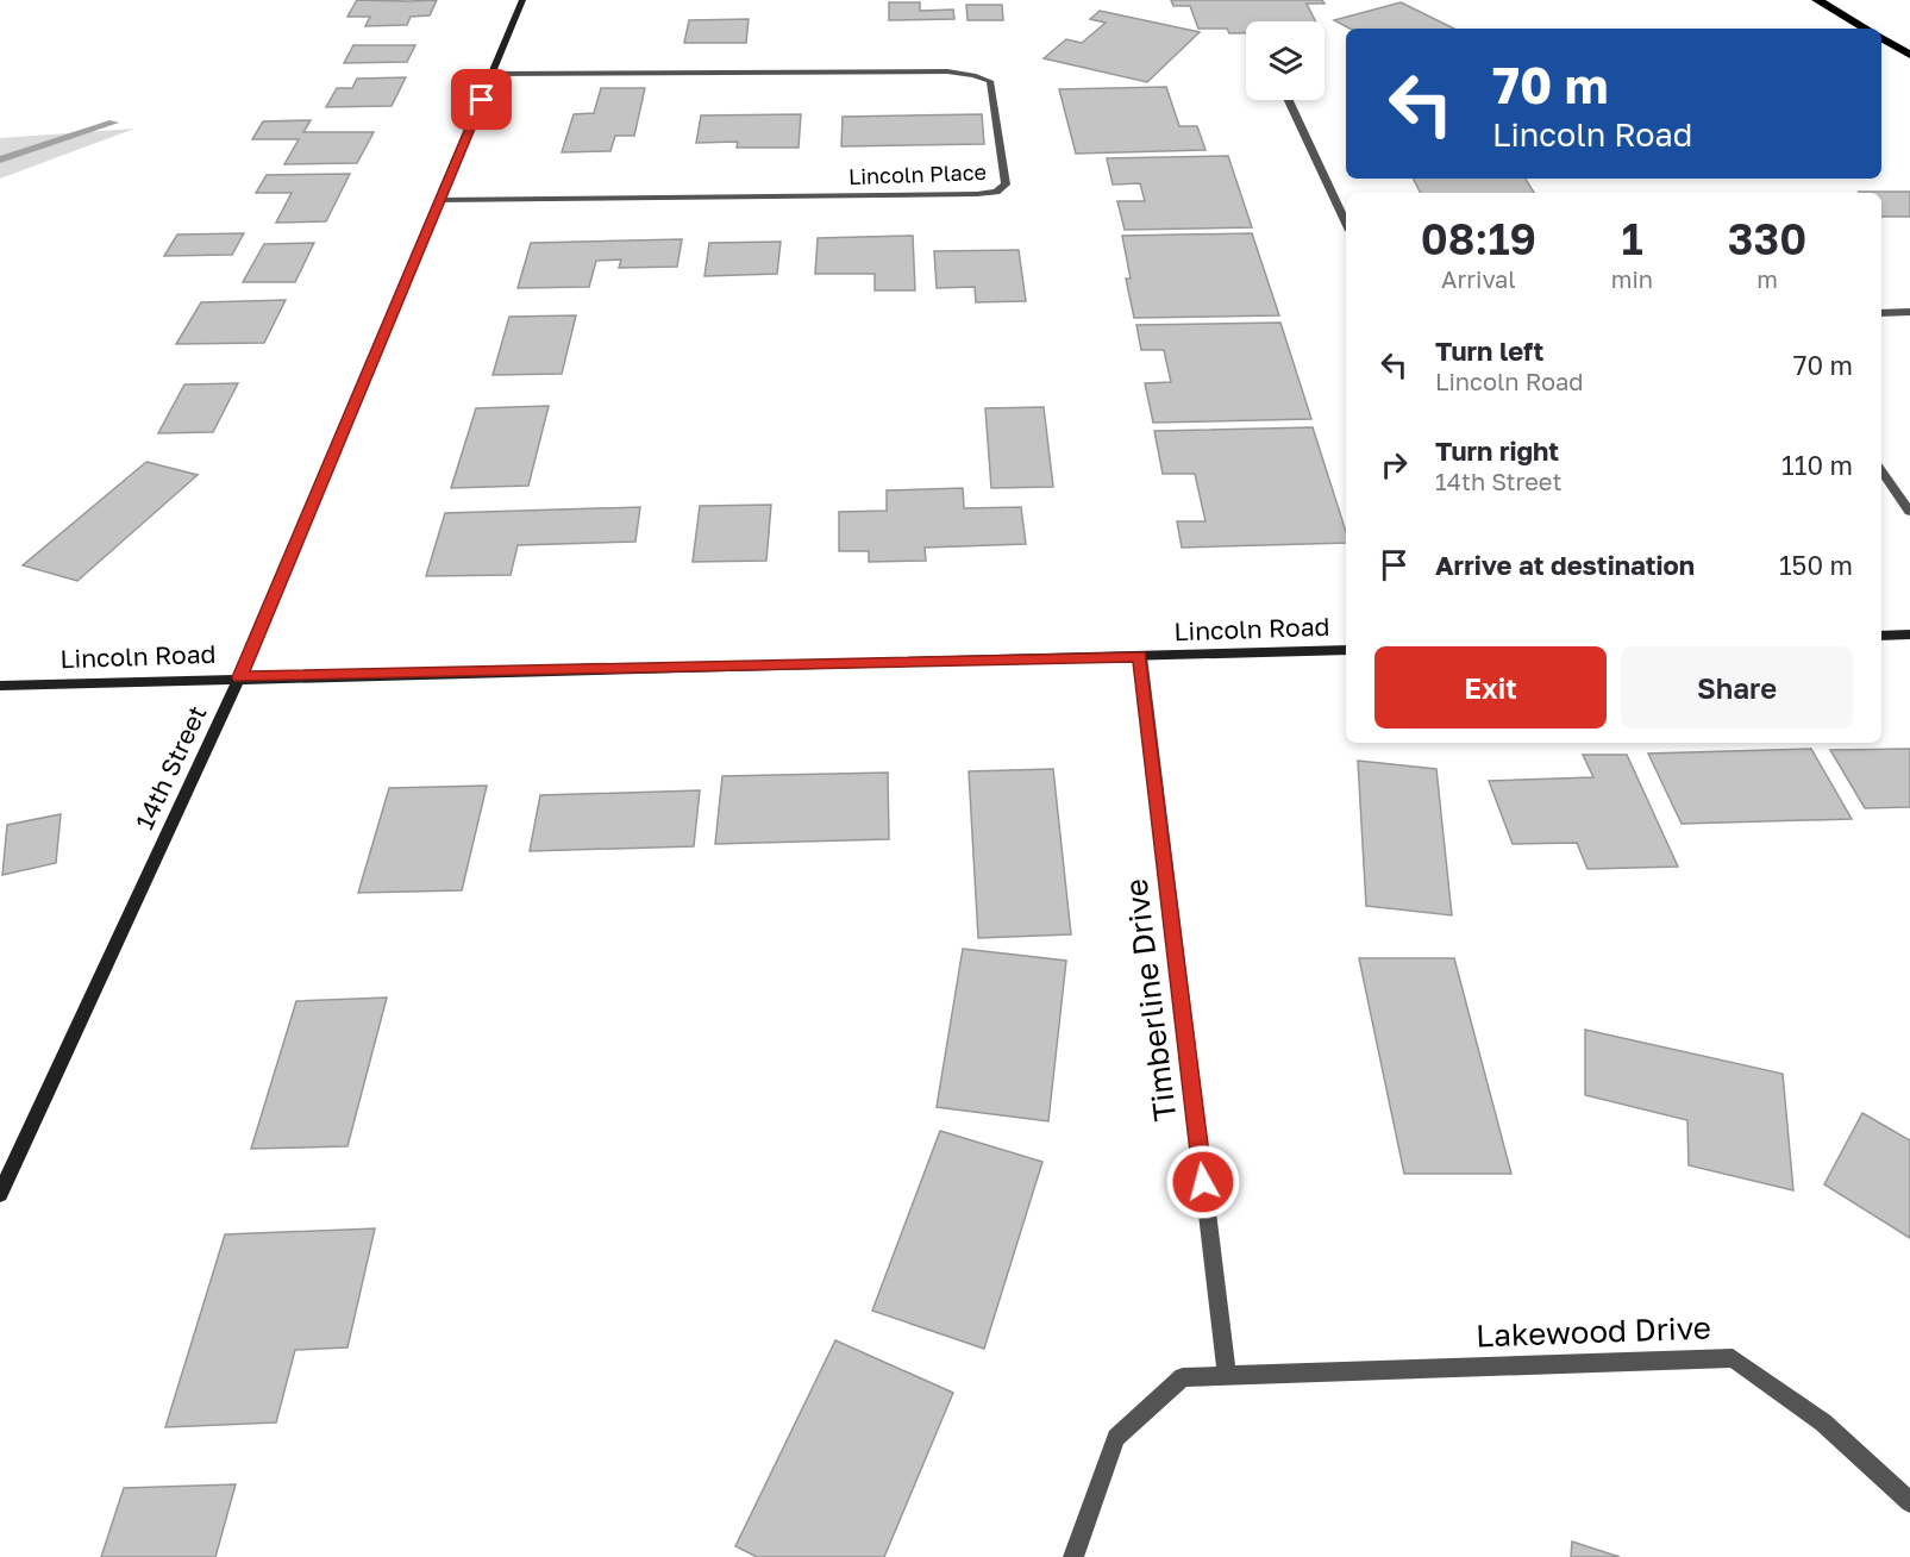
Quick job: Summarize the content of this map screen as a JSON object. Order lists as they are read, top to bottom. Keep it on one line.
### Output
{"streets":{"street":["Lincoln Place","Lincoln Road","14th Street","Timberline Drive","Lakewood Drive"]},"crossings":[["Lincoln Place","14th Street"],["Lincoln Road","14th Street"],["Lincoln Road","Timberline Drive"],["Timberline Drive","Lakewood Drive"]],"page":{"turn":["70 m","Lincoln Road"],"eta":["08:19","Arrival","1","min","330","m"],"list":[{"name":"Turn left","note":"Lincoln Road","value":"70 m"},{"name":"Turn right","note":"14th Street","value":"110 m"},{"name":"Arrive at destination","value":"150 m"}],"buttons":["Exit","Share"]}}
